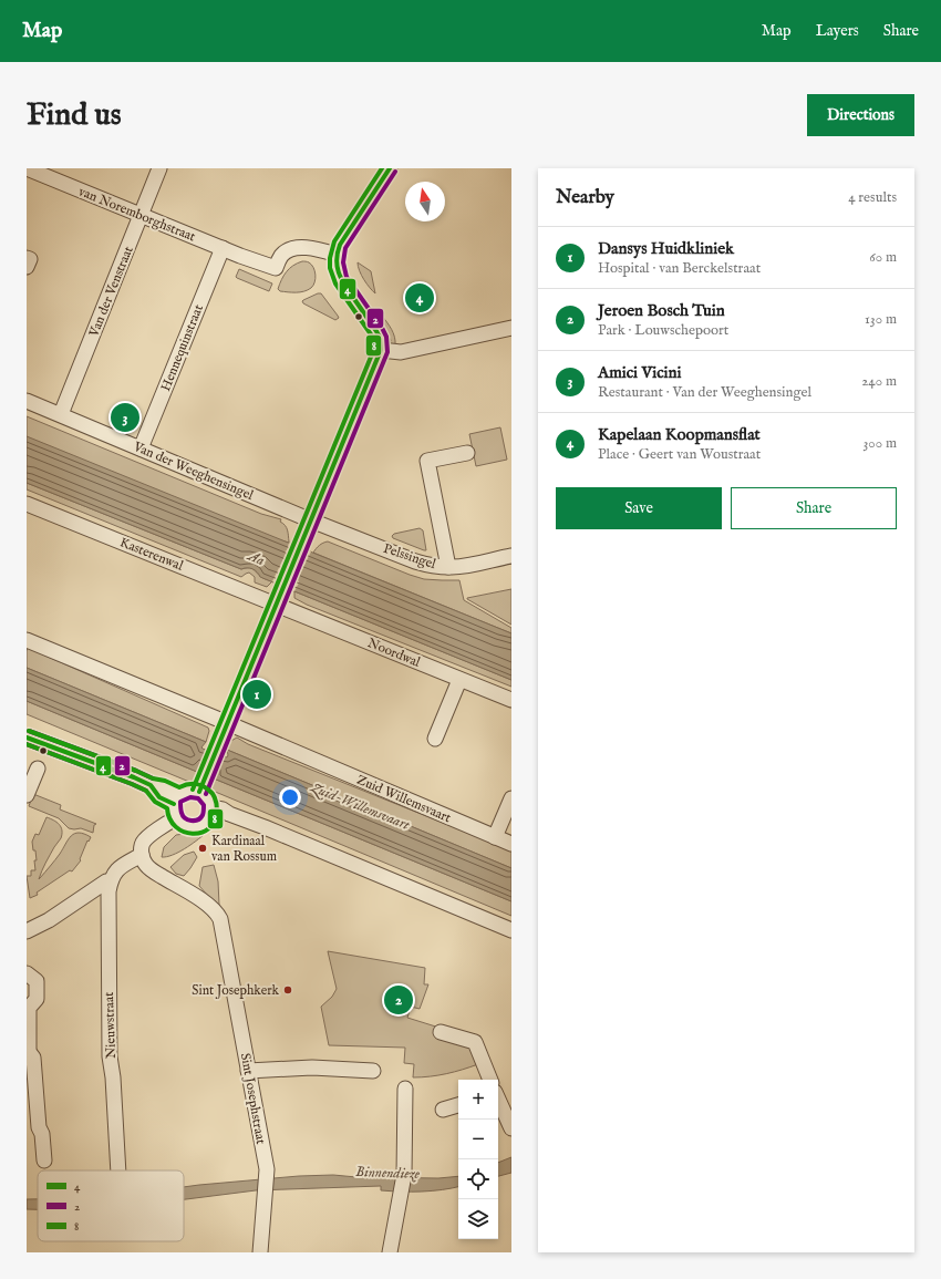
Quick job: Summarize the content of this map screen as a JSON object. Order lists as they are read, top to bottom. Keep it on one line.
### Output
{"streets":{"street":["van Noremborghstraat","Van der Venstraat","Hennequinstraat","Van der Weeghensingel","Kasterenwal","Pelssingel","Noordwal","Zuid Willemsvaart","Nieuwstraat","Sint Josephstraat"]},"crossings":[["van Noremborghstraat","Van der Venstraat"],["van Noremborghstraat","Hennequinstraat"],["Van der Venstraat","Van der Weeghensingel"],["Hennequinstraat","Van der Weeghensingel"],["Van der Weeghensingel","Pelssingel"],["Kasterenwal","Noordwal"]],"water":["Aa","Zuid-Willemsvaart","Binnendieze"],"places":["Kardinaal van Rossum","Sint Josephkerk"],"lines":["transit line 4","transit line 8","transit line 2"],"legend":["4","2","8"],"north":"top","page":{"header":"Map","nav":["Map","Layers","Share"],"buttons":["Directions",["Save","Share"]],"title":"Find us","heading":["Nearby","4 results"],"list":[{"mark":"1","name":"Dansys Huidkliniek","note":"Hospital · van Berckelstraat","value":"60 m"},{"mark":"2","name":"Jeroen Bosch Tuin","note":"Park · Louwschepoort","value":"130 m"},{"mark":"3","name":"Amici Vicini","note":"Restaurant · Van der Weeghensingel","value":"240 m"},{"mark":"4","name":"Kapelaan Koopmansflat","note":"Place · Geert van Woustraat","value":"300 m"}],"pins":["4","3","1","2"],"map_buttons":["+","−"]}}
